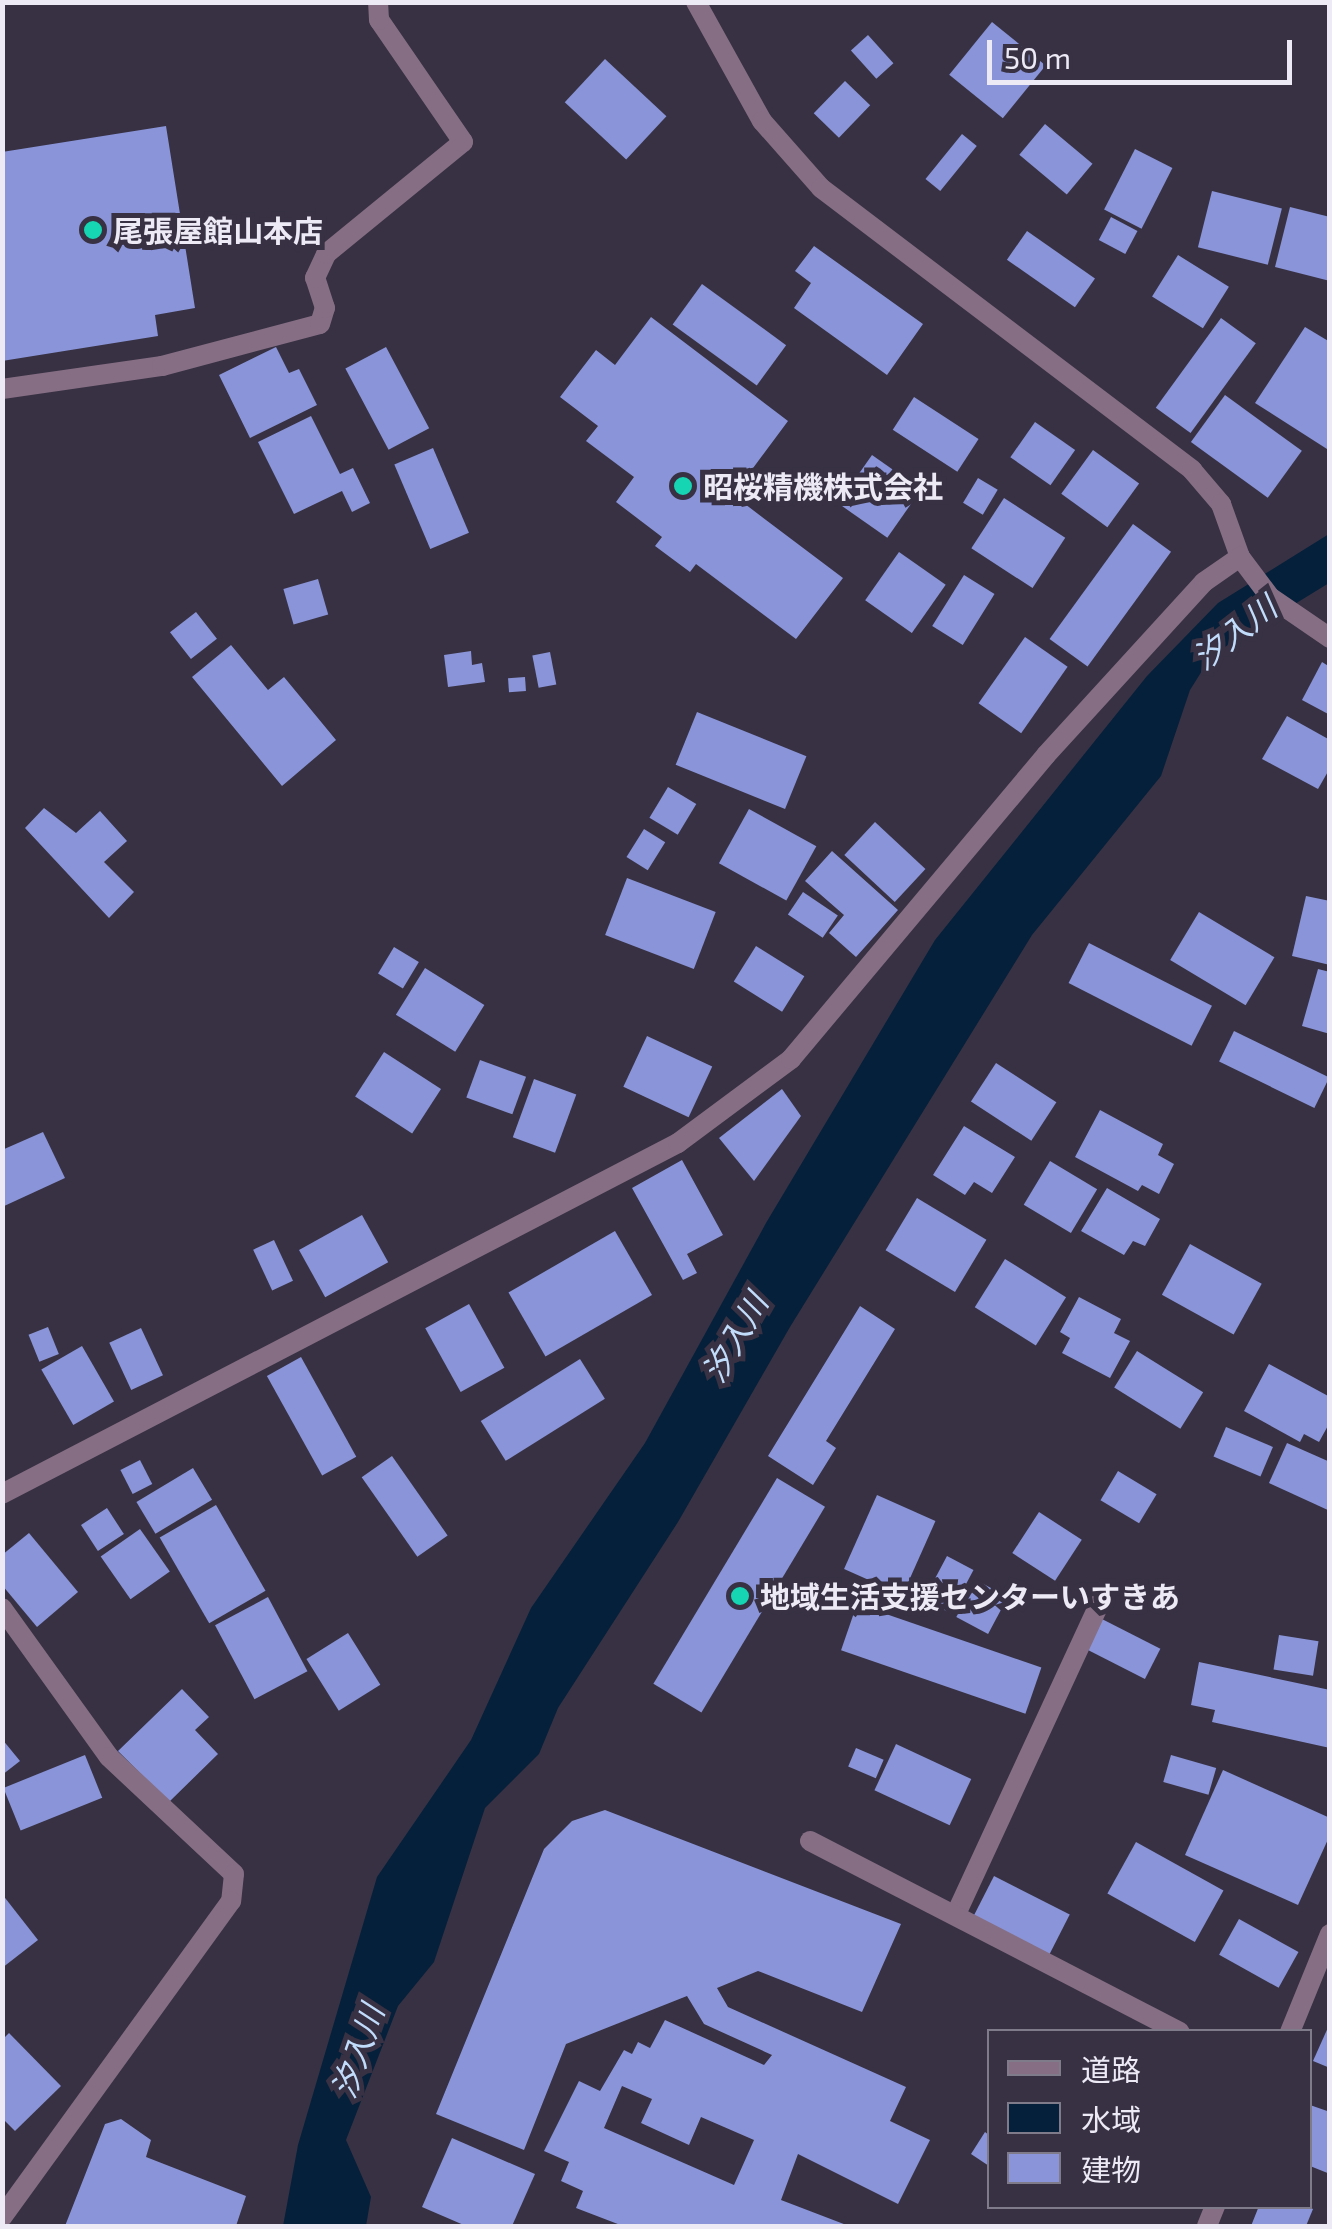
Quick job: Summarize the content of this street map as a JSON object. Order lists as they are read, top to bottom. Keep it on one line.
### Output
{"water":["汐入川"],"places":["尾張屋館山本店","昭桜精機株式会社","地域生活支援センターいすきあ"],"legend":["道路","水域","建物"],"scale_bar":"50 m"}
